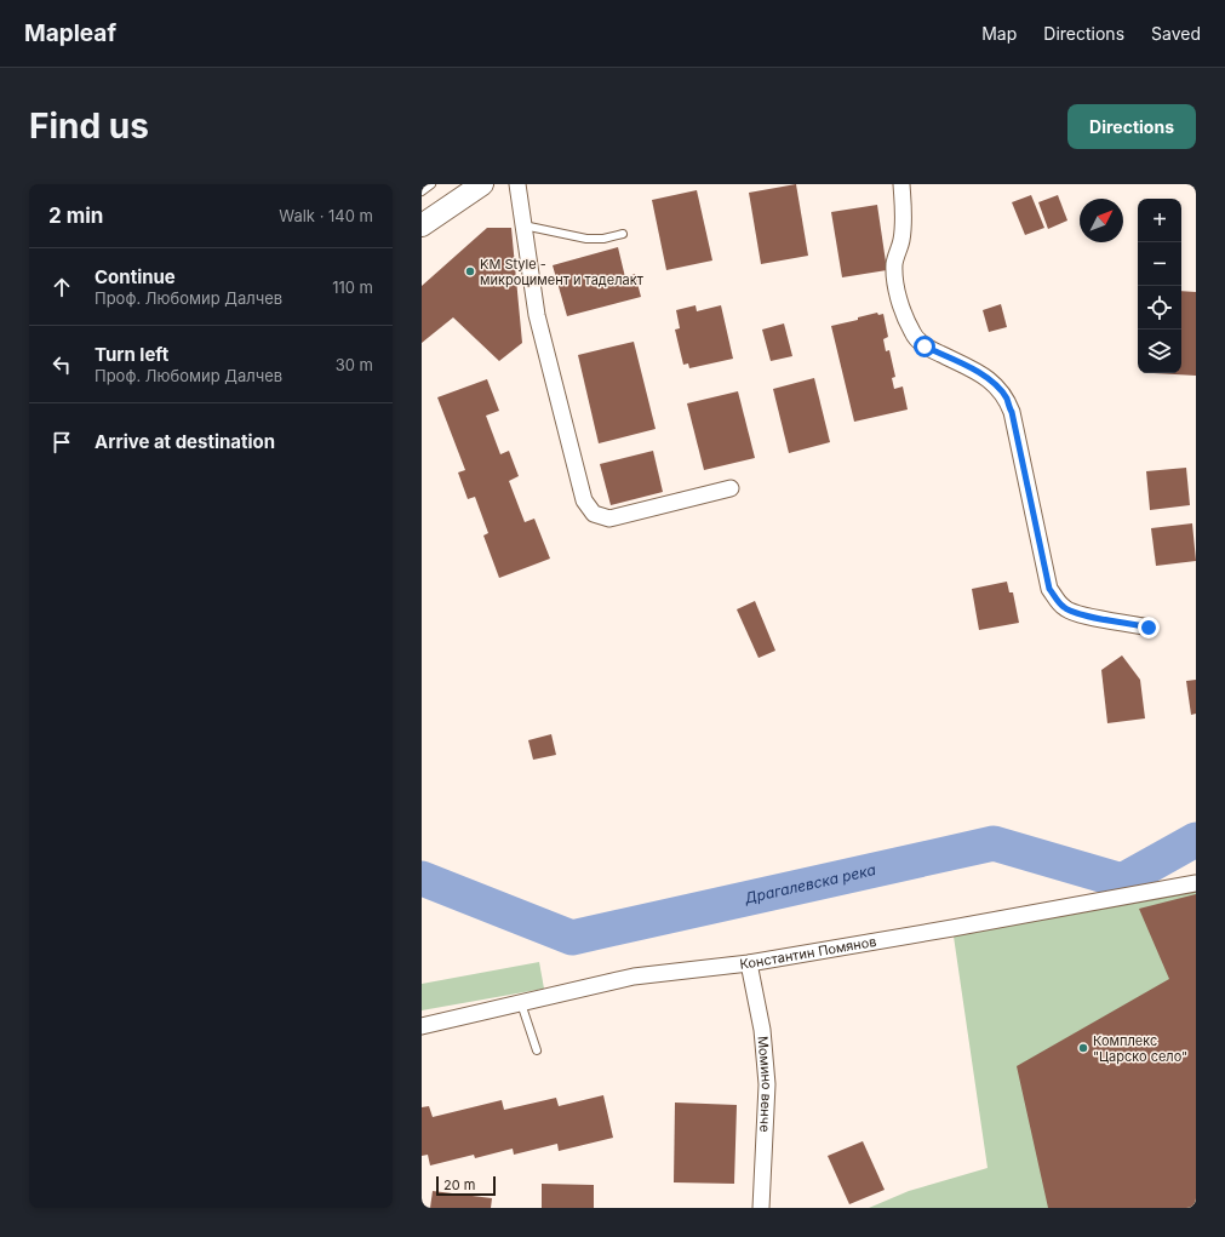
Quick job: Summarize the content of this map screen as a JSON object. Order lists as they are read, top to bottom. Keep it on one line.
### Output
{"streets":{"street":["Константин Помянов","Момино венче"]},"crossings":[["Константин Помянов","Момино венче"]],"water":["Драгалевска река"],"places":["KM Style - микроцимент и таделакт","Комплекс \"Царско село\""],"scale_bar":"20 m","north":"top right","page":{"header":"Mapleaf","nav":["Map","Directions","Saved"],"buttons":"Directions","title":"Find us","heading":["2 min","Walk · 140 m"],"map_buttons":["+","−"],"list":[["Continue","Проф. Любомир Далчев","110 m"],["Turn left","Проф. Любомир Далчев","30 m"],"Arrive at destination"],"scale":"20 m"}}
